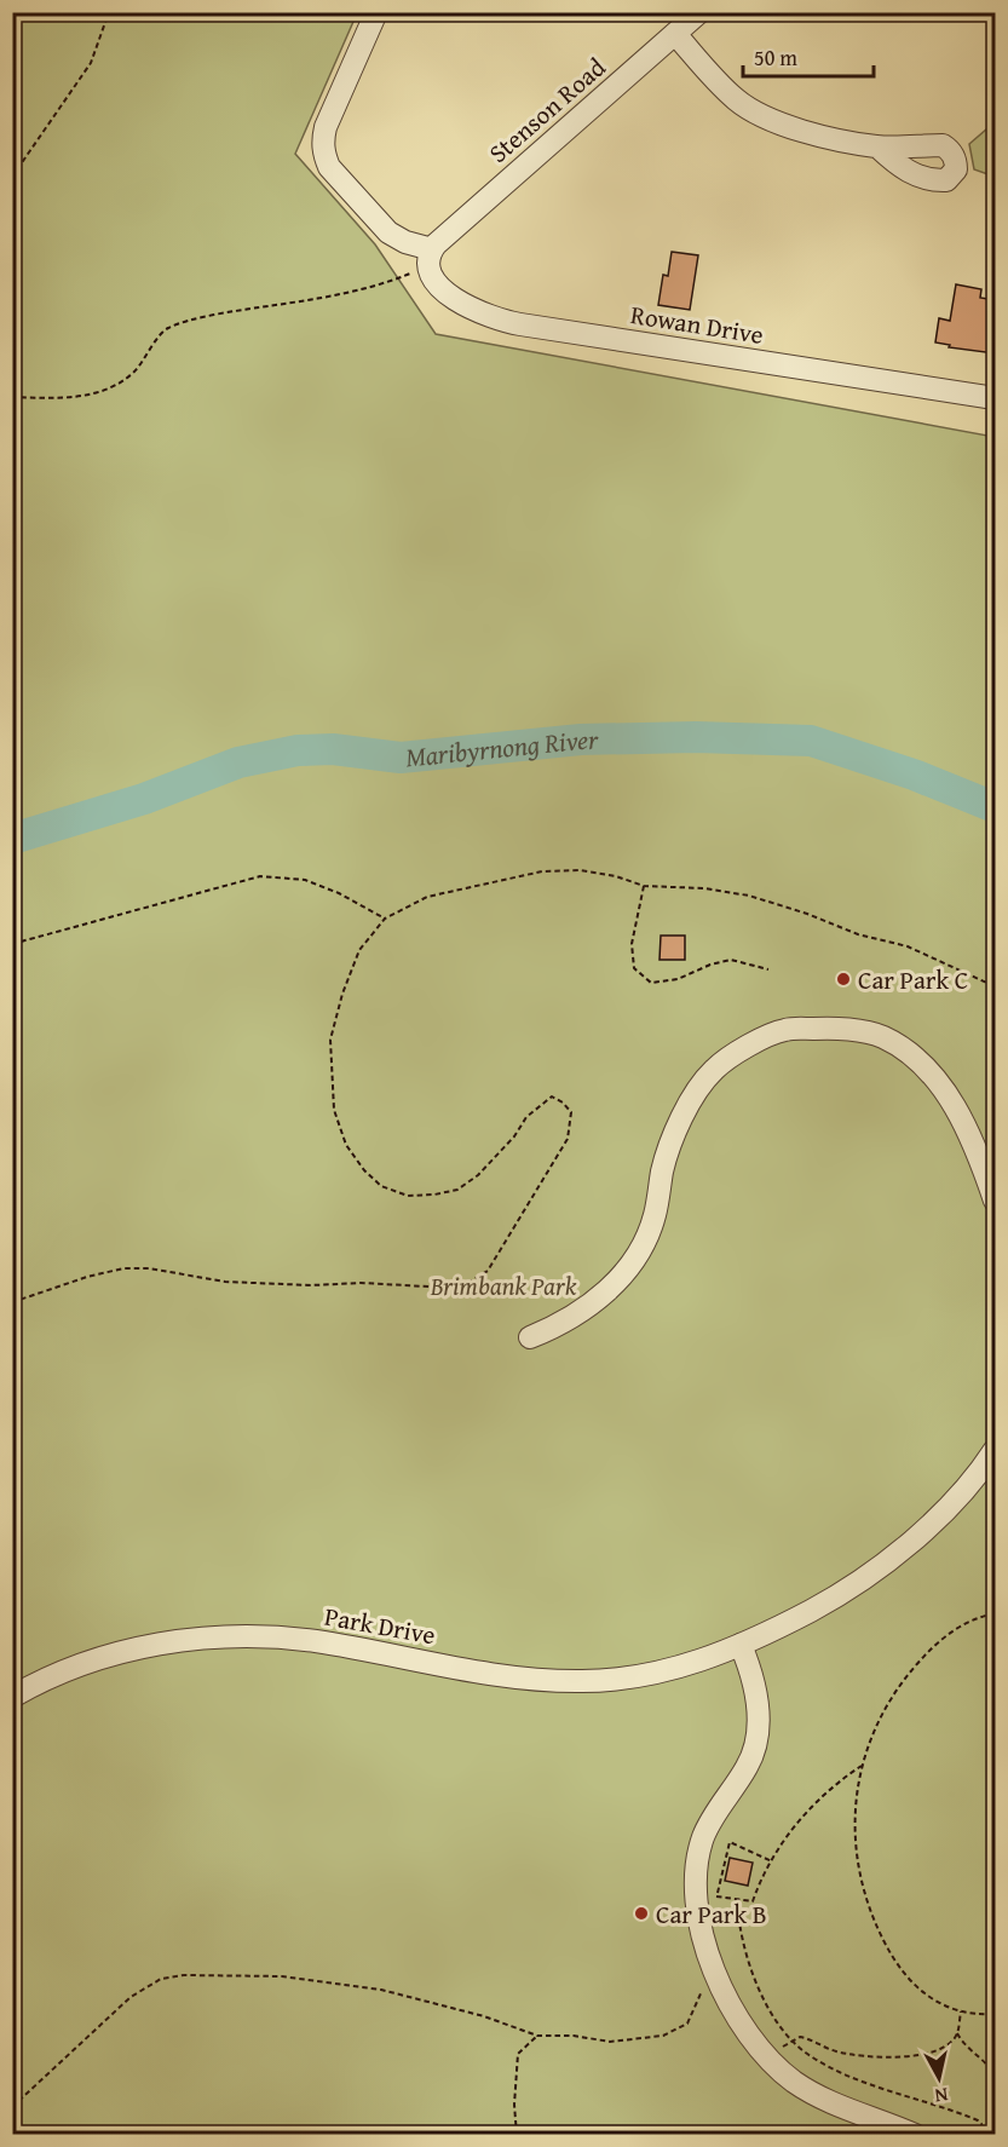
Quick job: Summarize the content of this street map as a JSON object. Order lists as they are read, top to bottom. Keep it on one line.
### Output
{"streets":{"street":["Stenson Road","Rowan Drive","Park Drive"]},"crossings":[["Stenson Road","Rowan Drive"]],"water":["Maribyrnong River"],"parks":["Brimbank Park"],"places":["Car Park C","Car Park B"],"scale_bar":"50 m","north":"bottom"}
